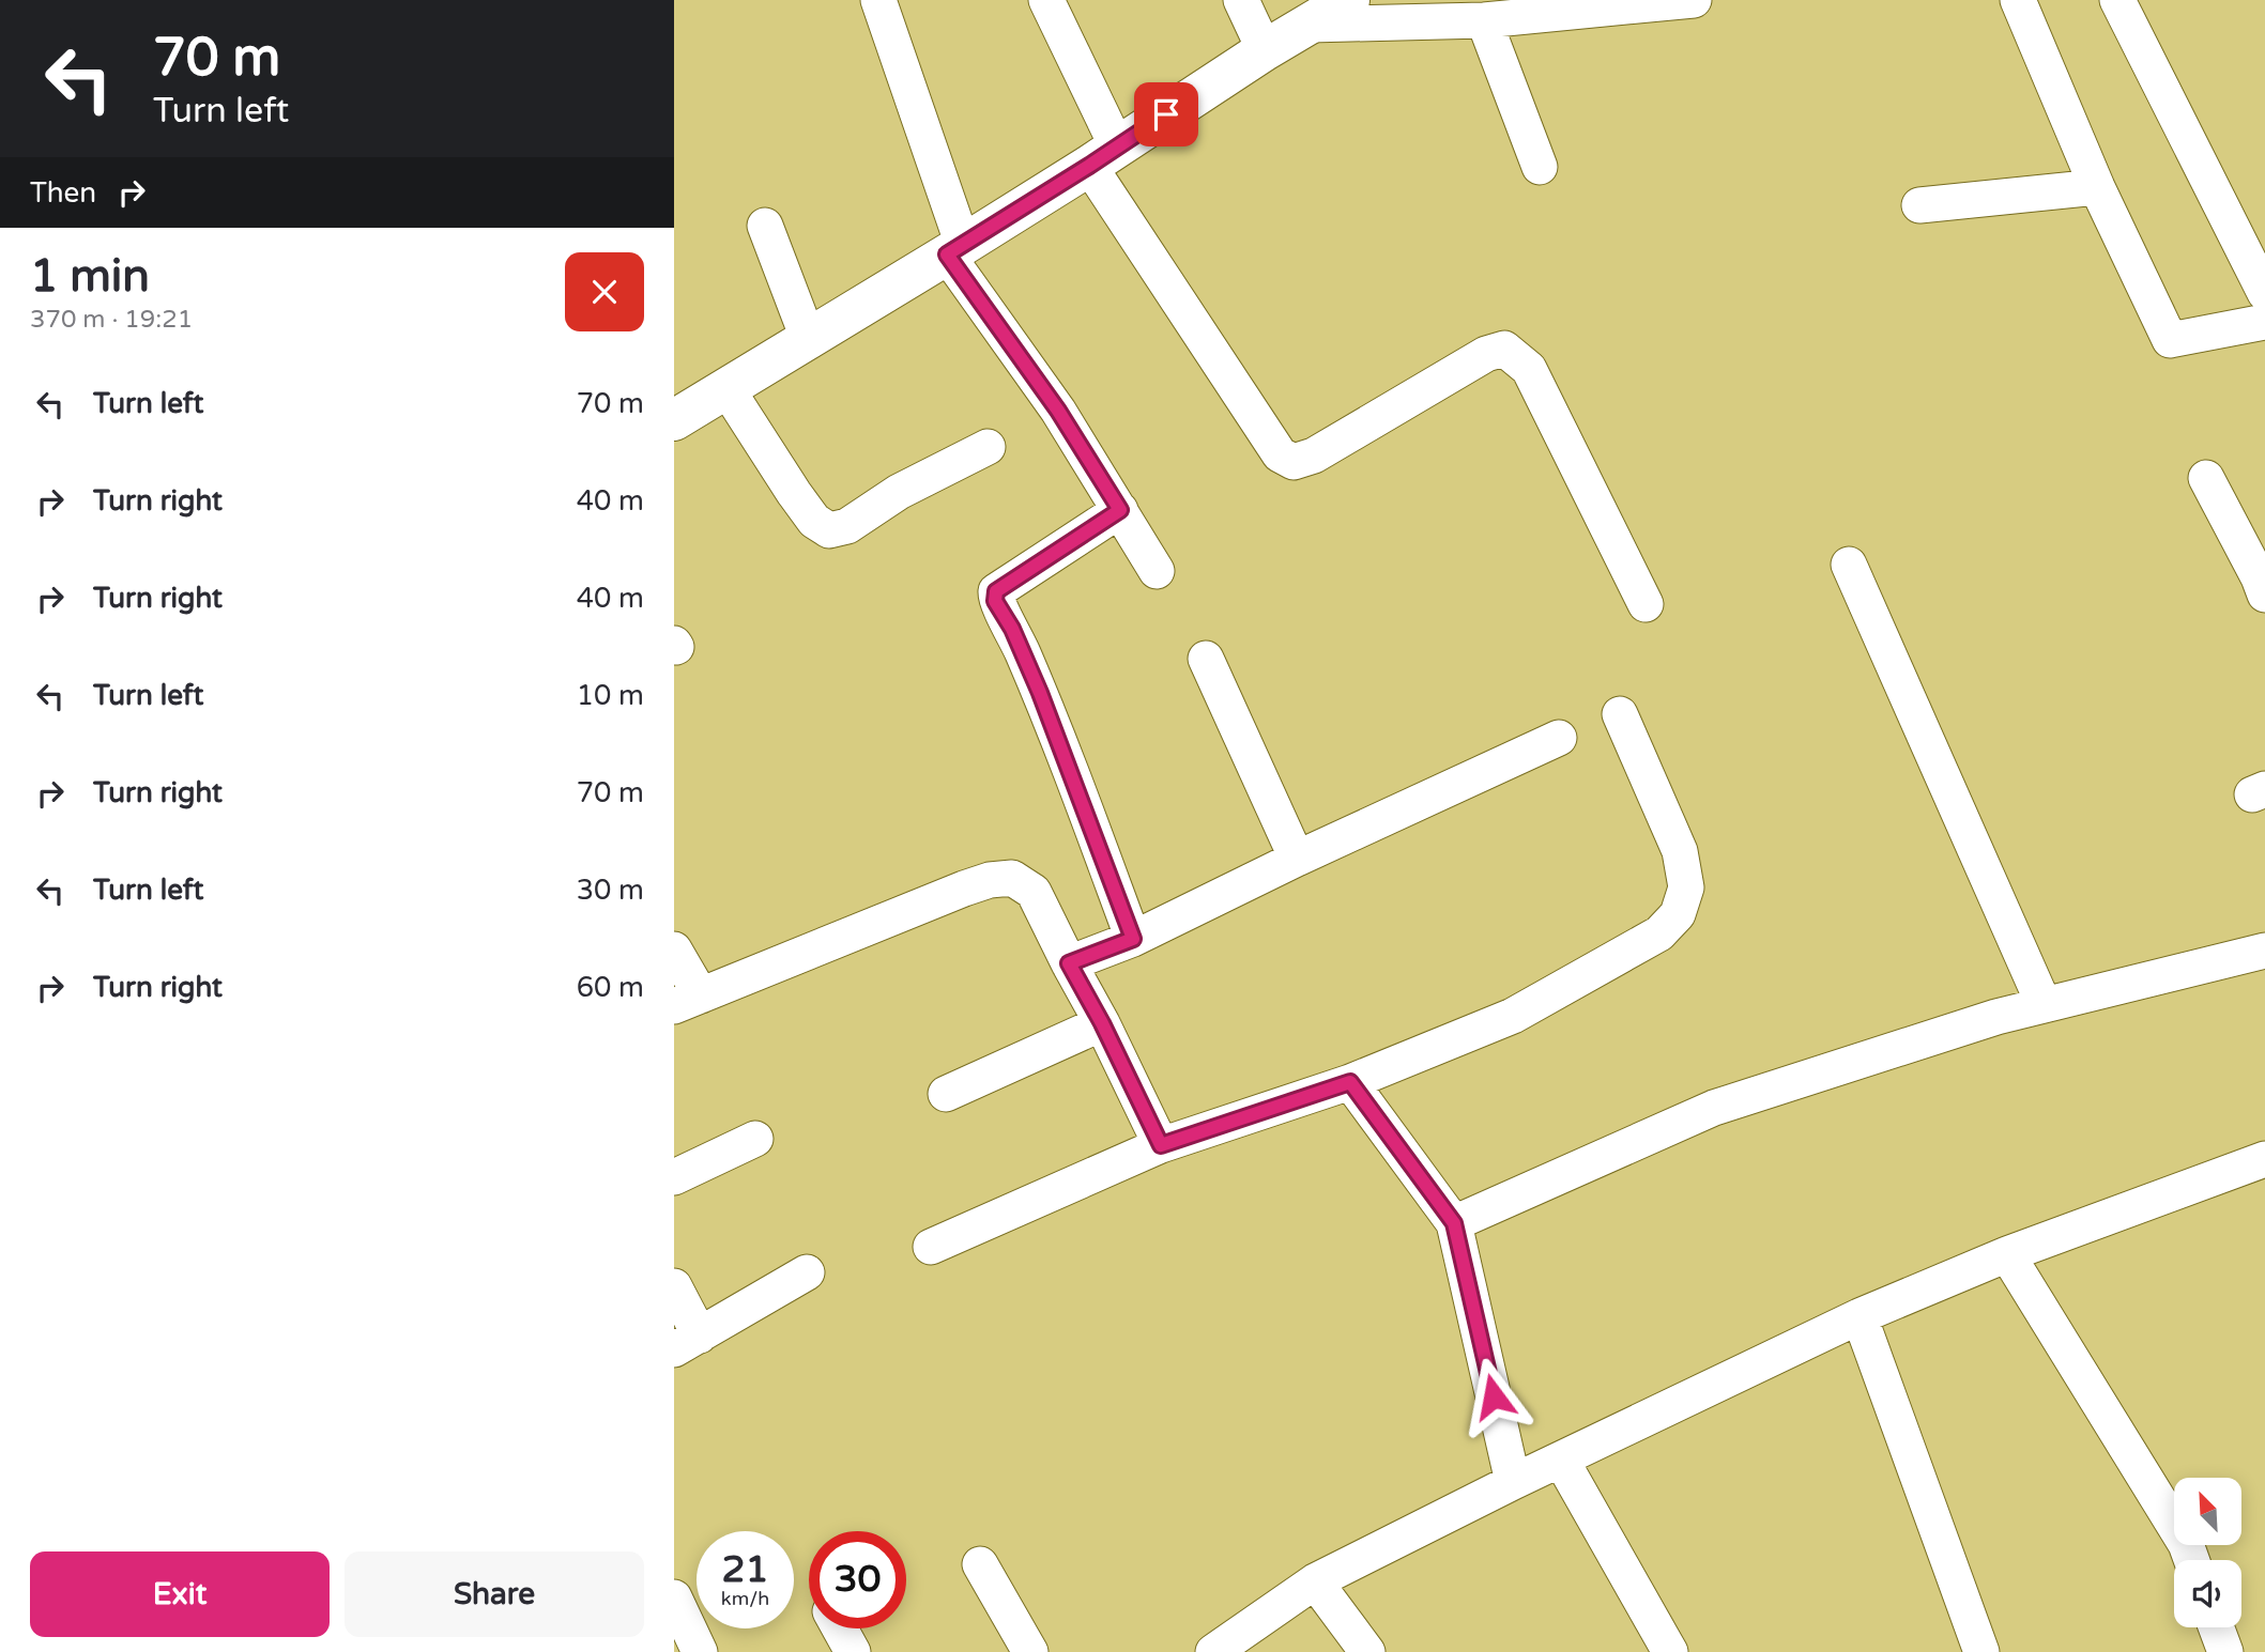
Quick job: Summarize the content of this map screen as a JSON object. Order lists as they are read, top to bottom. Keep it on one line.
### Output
{"north":"top left","page":{"turn":["70 m","Turn left"],"then":"Then","heading":["1 min","370 m · 19:21"],"list":[{"name":"Turn left","value":"70 m"},{"name":"Turn right","value":"40 m"},{"name":"Turn right","value":"40 m"},{"name":"Turn left","value":"10 m"},{"name":"Turn right","value":"70 m"},{"name":"Turn left","value":"30 m"},{"name":"Turn right","value":"60 m"}],"speed":"21 km/h","limit":"30","buttons":["Exit","Share"]}}
